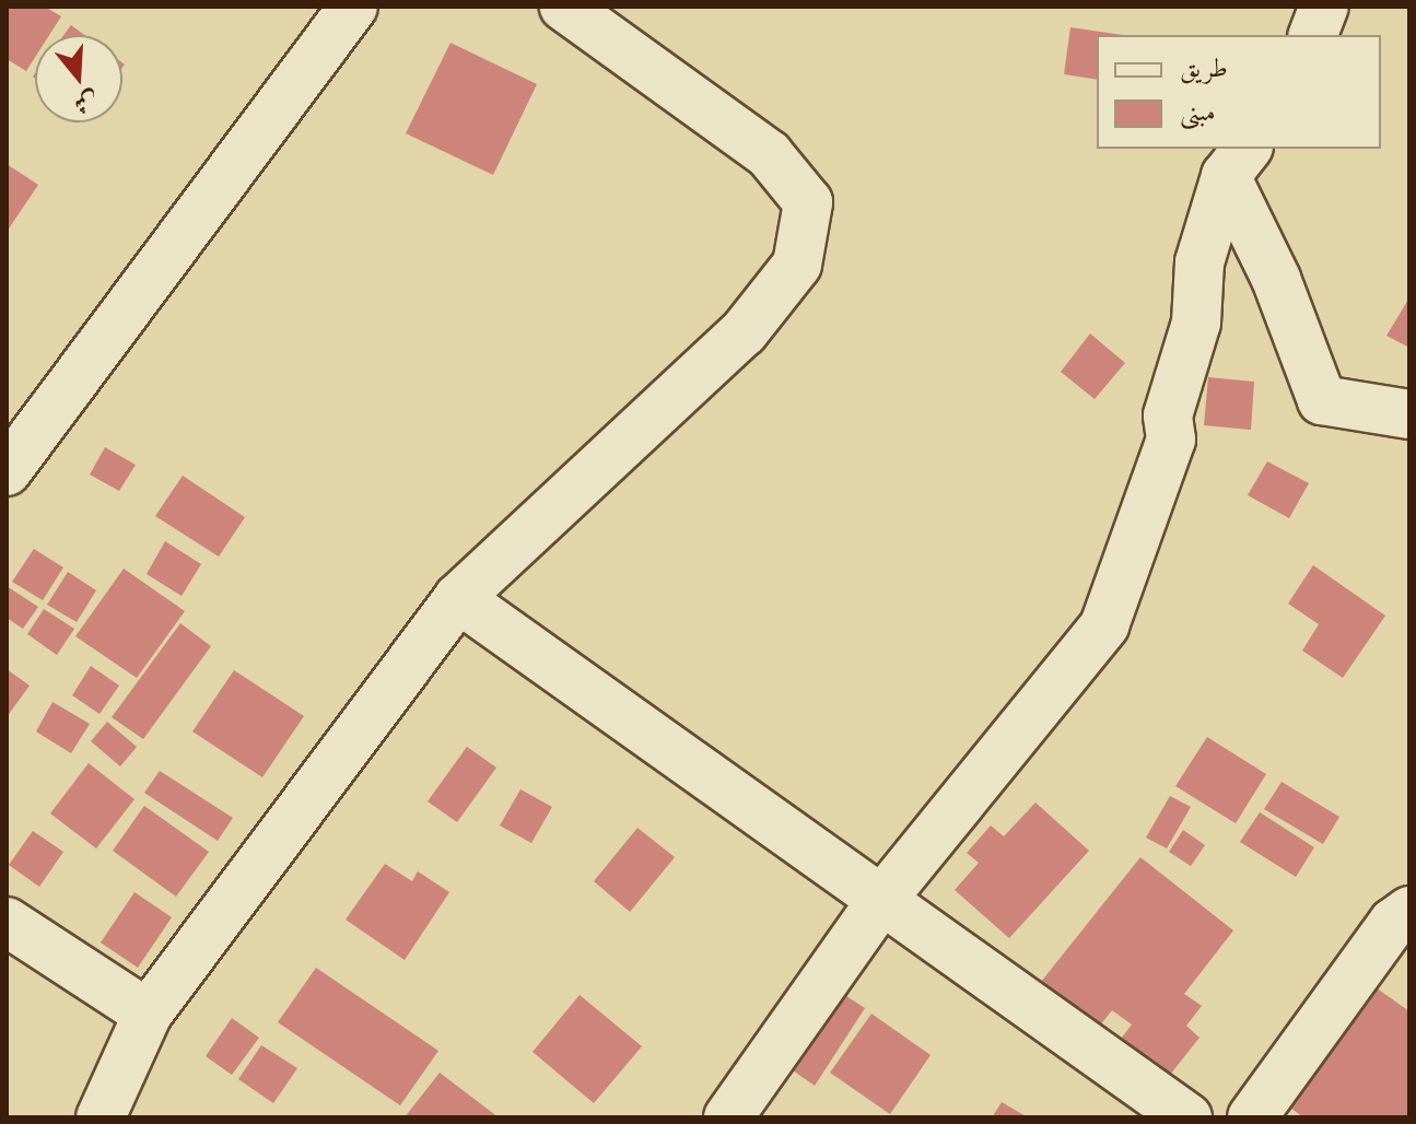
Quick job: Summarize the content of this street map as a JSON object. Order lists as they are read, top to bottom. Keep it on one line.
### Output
{"legend":["طريق","مبنى"],"north":"bottom"}
